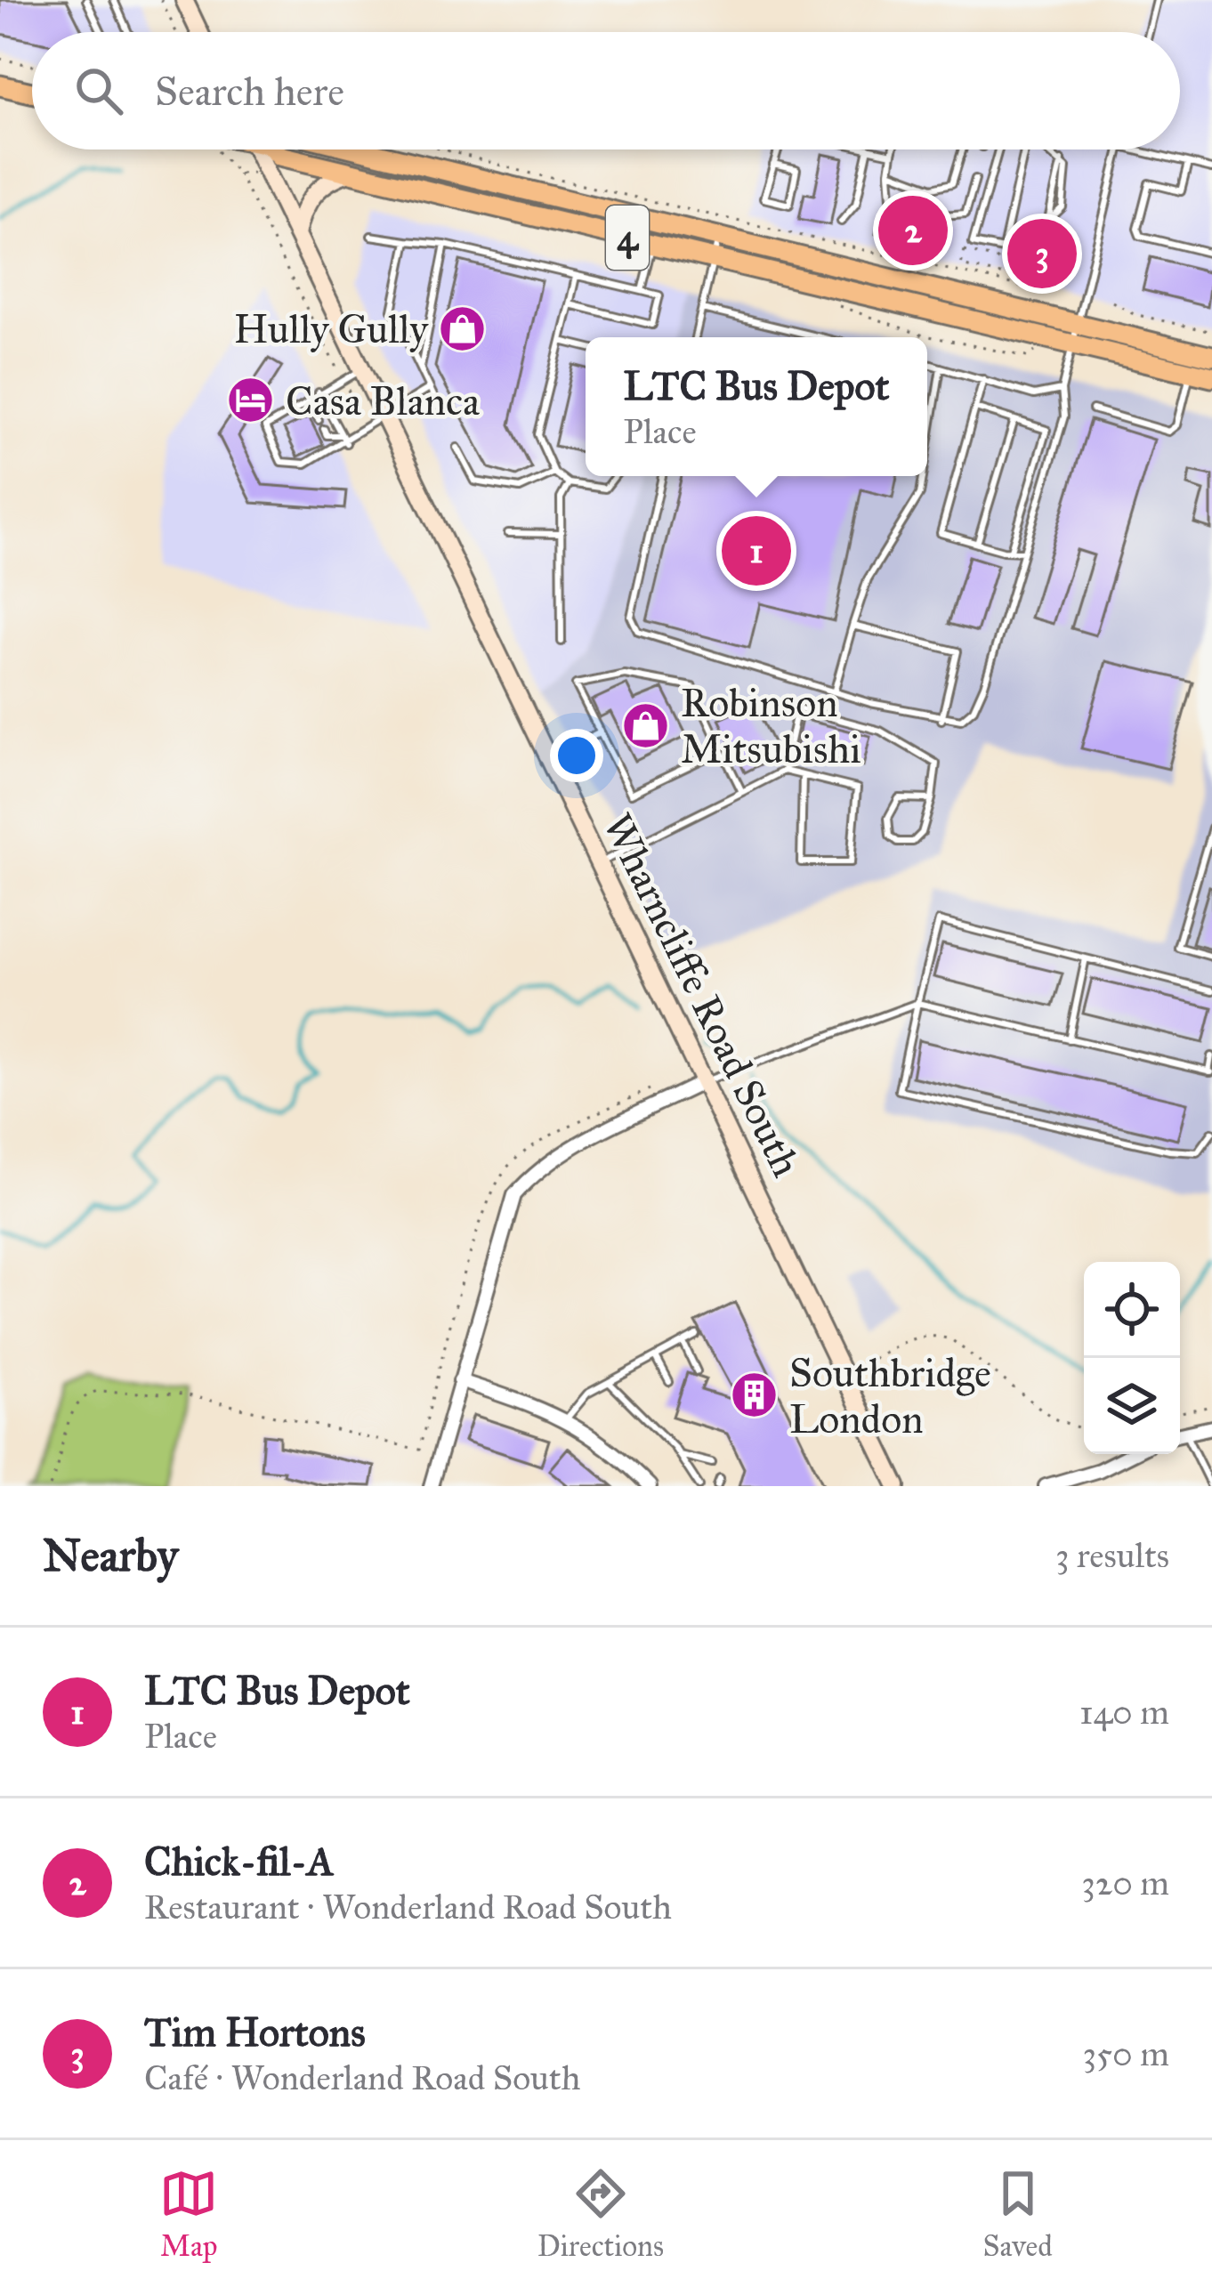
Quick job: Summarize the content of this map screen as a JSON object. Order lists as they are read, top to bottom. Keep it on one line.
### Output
{"streets":{"main road":["4","Wharncliffe Road South"]},"places":{"shop":["Hully Gully","Robinson Mitsubishi"],"hotel":["Casa Blanca"],"building":["Southbridge London"]},"page":{"search":"Search here","pins":["2","3","1"],"popup":["LTC Bus Depot","Place"],"heading":["Nearby","3 results"],"list":[{"mark":"1","name":"LTC Bus Depot","note":"Place","value":"140 m"},{"mark":"2","name":"Chick-fil-A","note":"Restaurant · Wonderland Road South","value":"320 m"},{"mark":"3","name":"Tim Hortons","note":"Café · Wonderland Road South","value":"350 m"}],"nav":["Map","Directions","Saved"]}}
